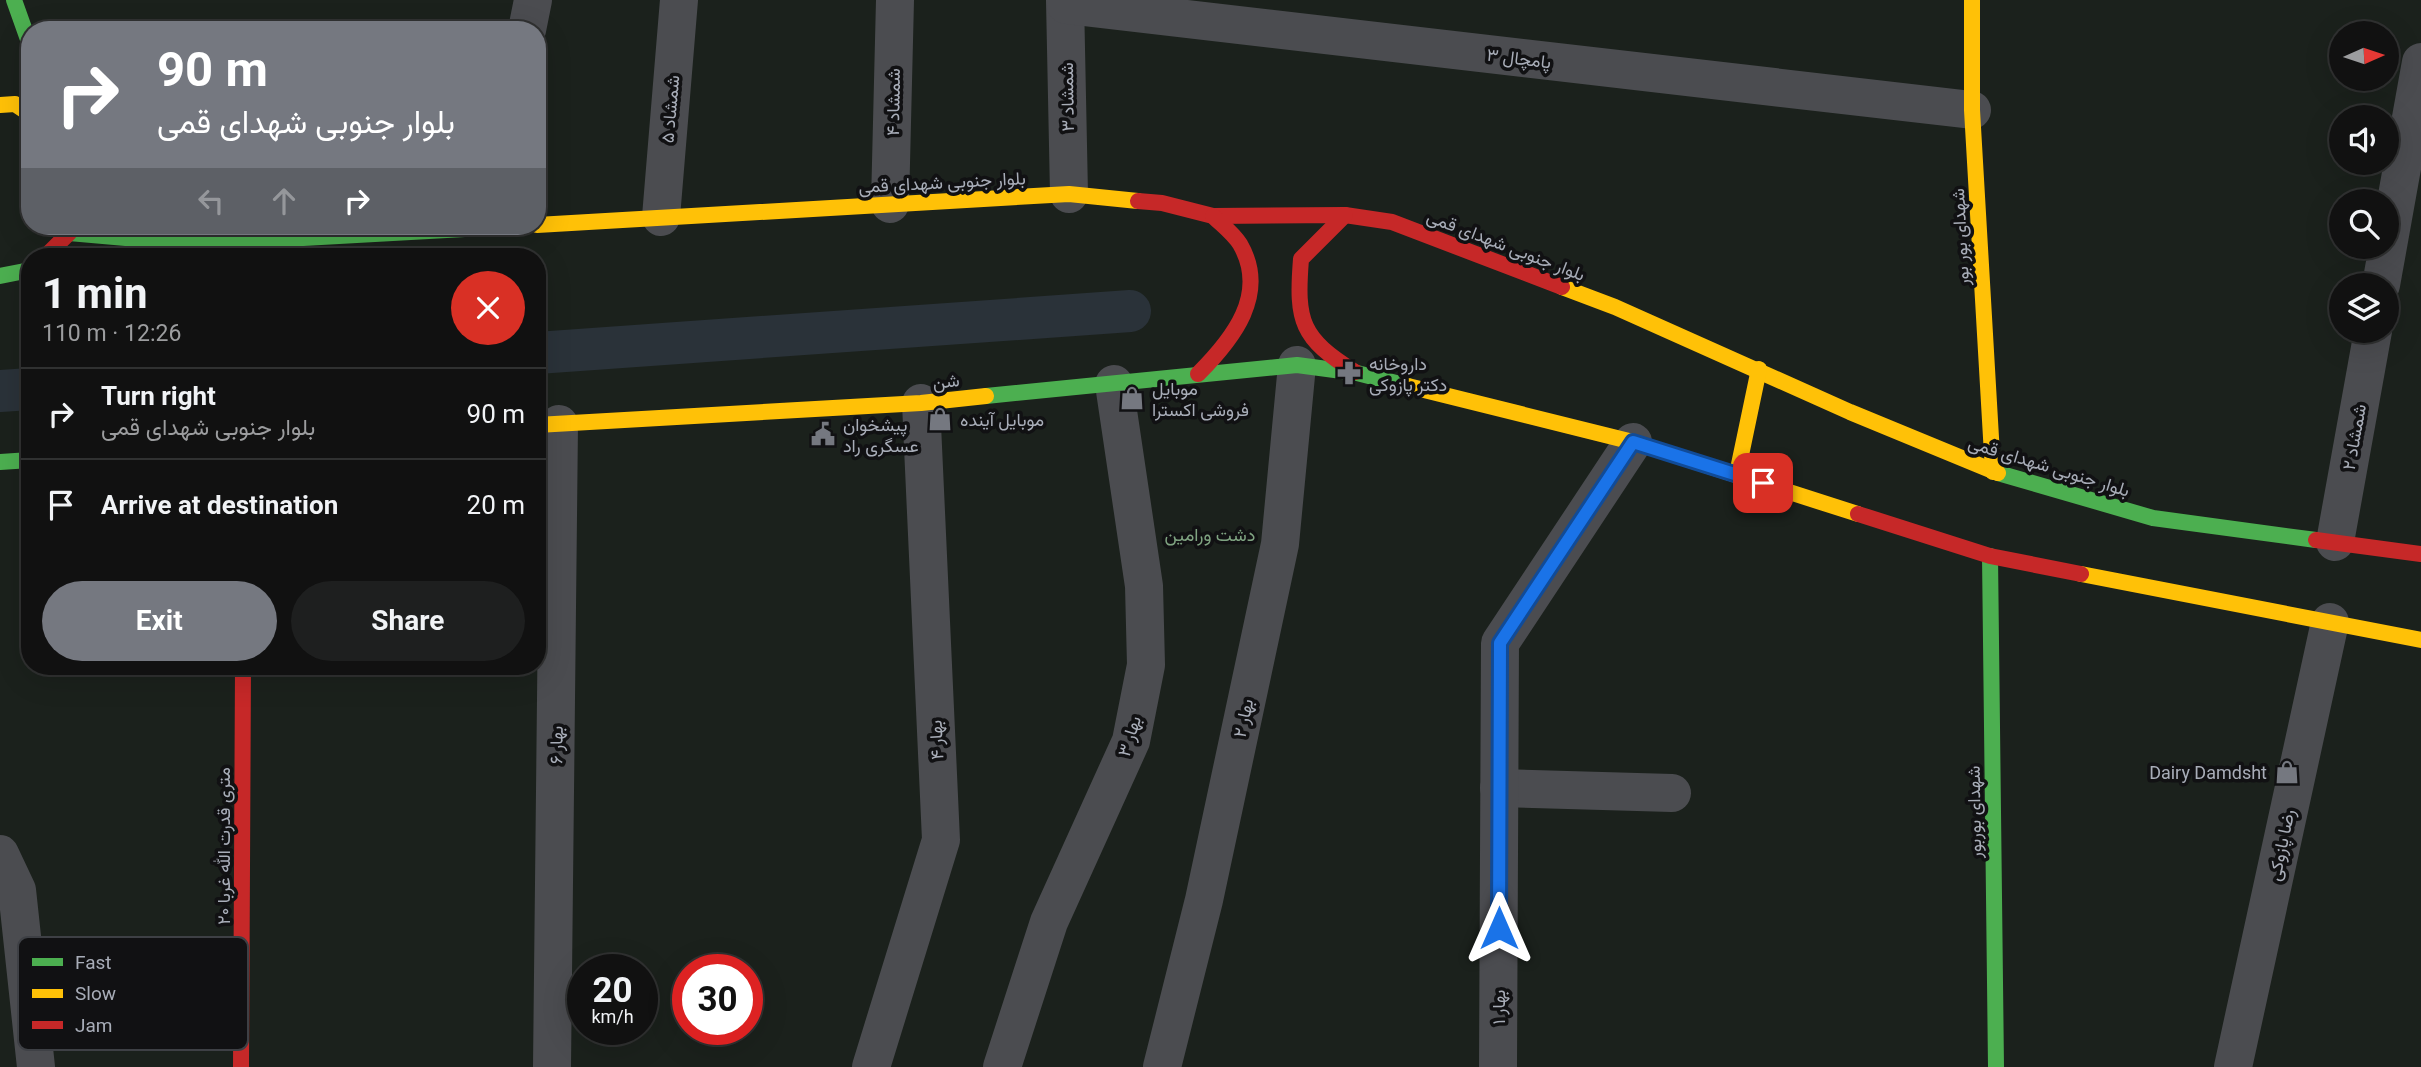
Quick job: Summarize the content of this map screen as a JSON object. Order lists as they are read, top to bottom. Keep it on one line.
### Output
{"streets":{"main road":["بلوار جنوبی شهدای قمی","شهدای بور بور","شن","شهدای بوربور","۲۰ متری قدرت الله غربا"],"street":["پامچال ۳","شمشاد ۳","شمشاد ۴","شمشاد ۵","شمشاد ۲","بهار ۲","بهار ۳","بهار ۴","بهار ۶","رضا پازوکی","بهار ۱"]},"crossings":[["پامچال ۳","شمشاد ۳"],["پامچال ۳","شهدای بور بور"],["شمشاد ۳","بلوار جنوبی شهدای قمی"],["شمشاد ۴","بلوار جنوبی شهدای قمی"],["شمشاد ۵","بلوار جنوبی شهدای قمی"],["بلوار جنوبی شهدای قمی","شهدای بور بور"],["بلوار جنوبی شهدای قمی","شمشاد ۲"],["شن","بهار ۲"],["شن","بهار ۳"],["شن","بهار ۴"],["شن","بهار ۶"]],"parks":["دشت ورامین"],"places":{"pharmacy":["داروخانه دکتر پازوکی"],"shop":["موبایل فروشی اکسترا","موبایل آینده","Dairy Damdsht"],"public building":["پیشخوان عسگری راد"]},"legend":["Fast","Slow","Jam"],"north":"right","page":{"turn":["90 m","بلوار جنوبی شهدای قمی"],"heading":["1 min","110 m · 12:26"],"list":[{"name":"Turn right","note":"بلوار جنوبی شهدای قمی","value":"90 m"},{"name":"Arrive at destination","value":"20 m"}],"buttons":["Exit","Share"],"speed":"20 km/h","limit":"30"}}
